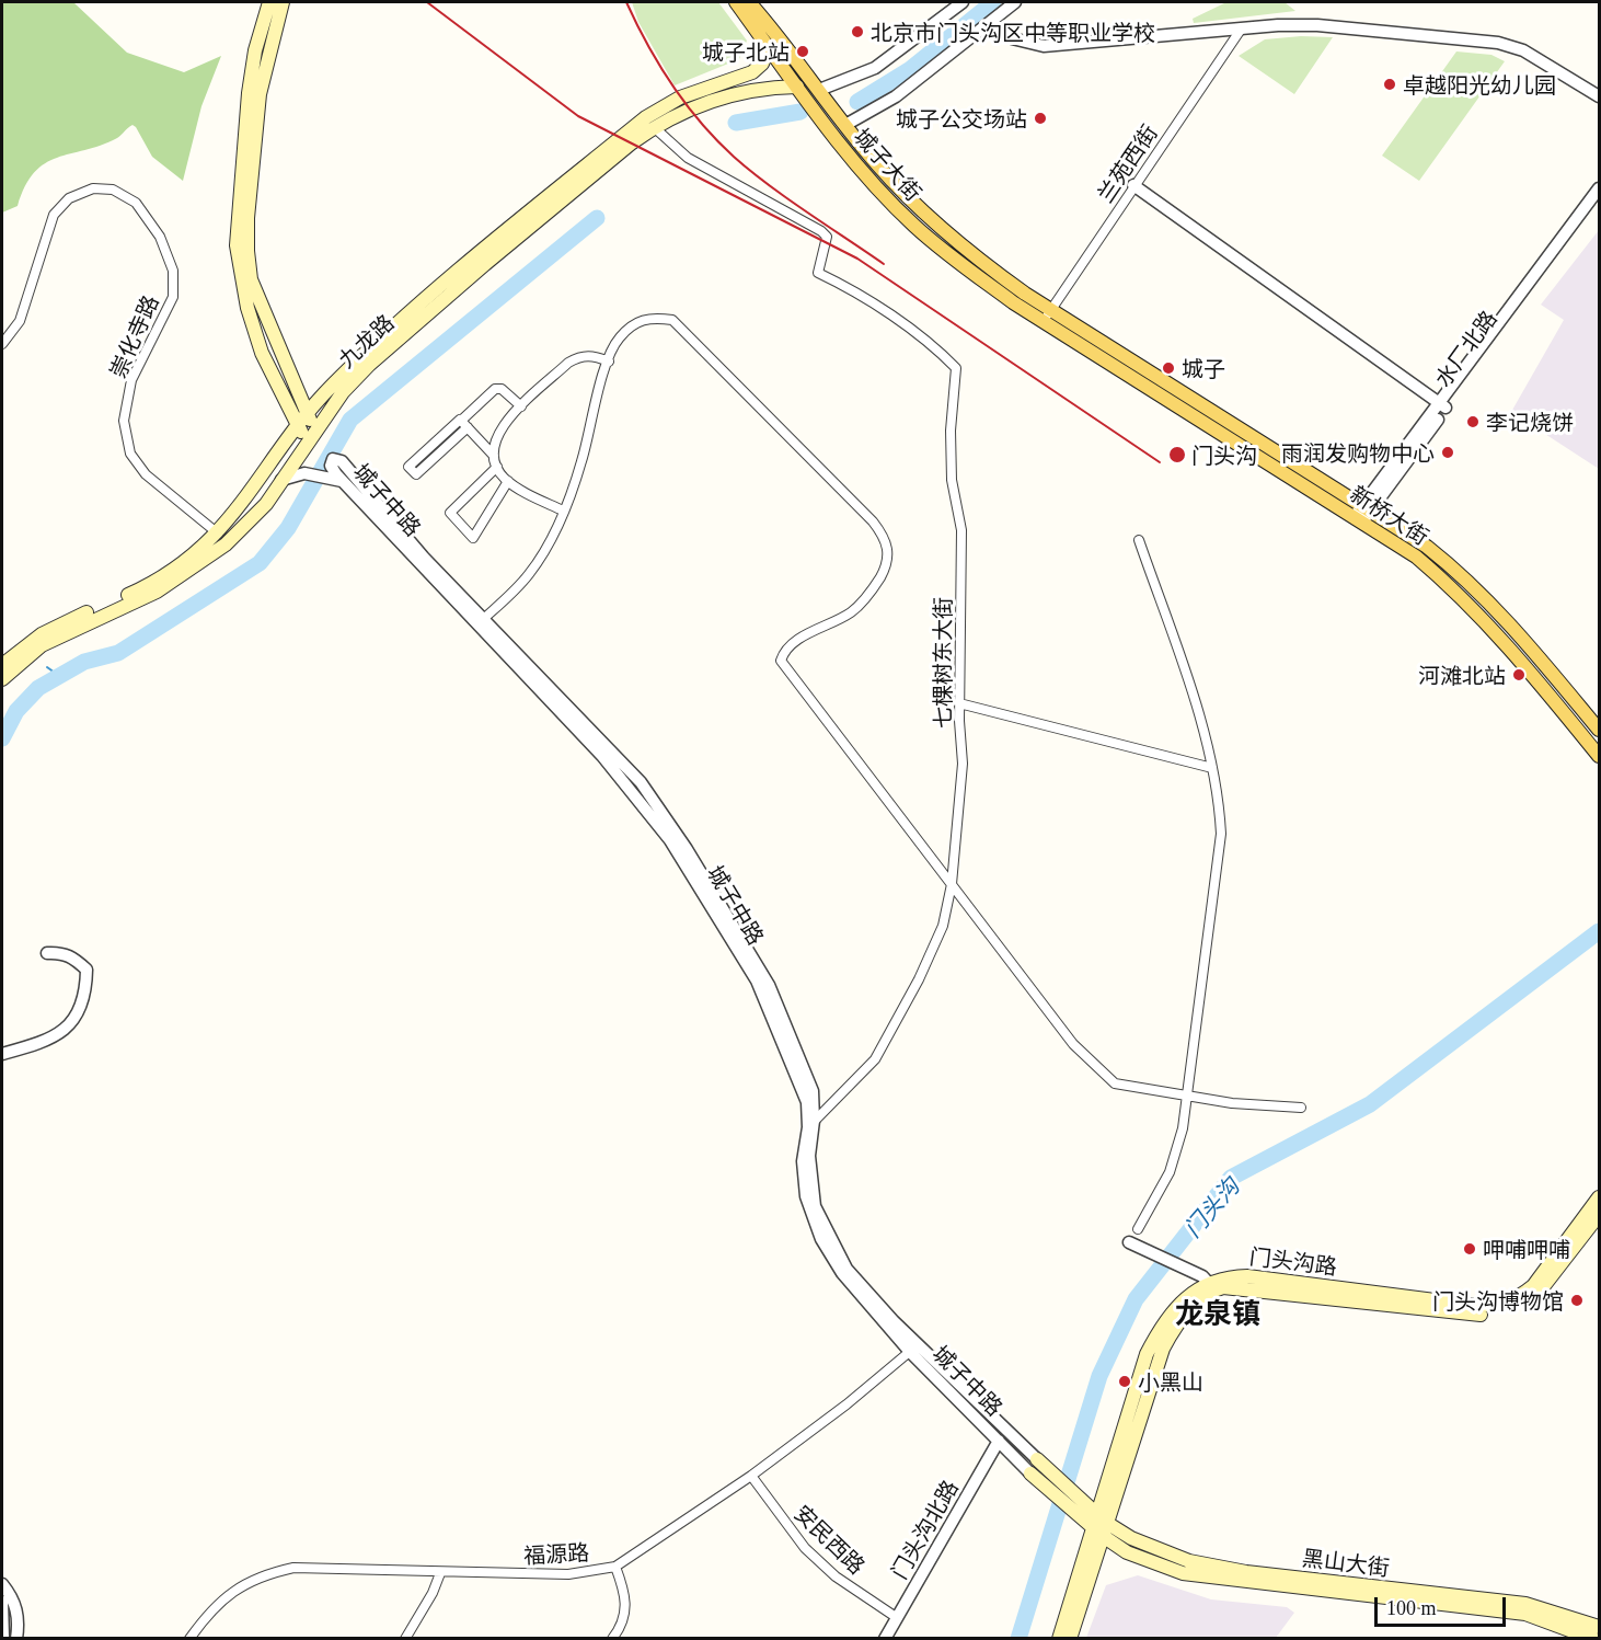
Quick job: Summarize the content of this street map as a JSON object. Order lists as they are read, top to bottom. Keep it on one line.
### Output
{"streets":{"main road":["城子大街","九龙路","城子中路","新桥大街","门头沟路","黑山大街"],"street":["兰苑西街","崇化寺路","水厂北路","七棵树东大街","门头沟北路","安民西路","福源路"]},"crossings":[["兰苑西街","城子大街"],["兰苑西街","新桥大街"],["城子大街","九龙路"],["城子大街","新桥大街"],["崇化寺路","九龙路"],["九龙路","七棵树东大街"],["水厂北路","新桥大街"],["城子中路","七棵树东大街"],["城子中路","门头沟路"],["城子中路","门头沟北路"],["城子中路","福源路"],["城子中路","黑山大街"],["门头沟路","黑山大街"],["门头沟北路","安民西路"],["安民西路","福源路"]],"districts":["龙泉镇"],"water":["门头沟"],"places":["北京市门头沟区中等职业学校","城子北站","卓越阳光幼儿园","城子公交场站","城子","李记烧饼","雨润发购物中心","门头沟","河滩北站","呷哺呷哺","门头沟博物馆","小黑山"],"scale_bar":"100 m"}
